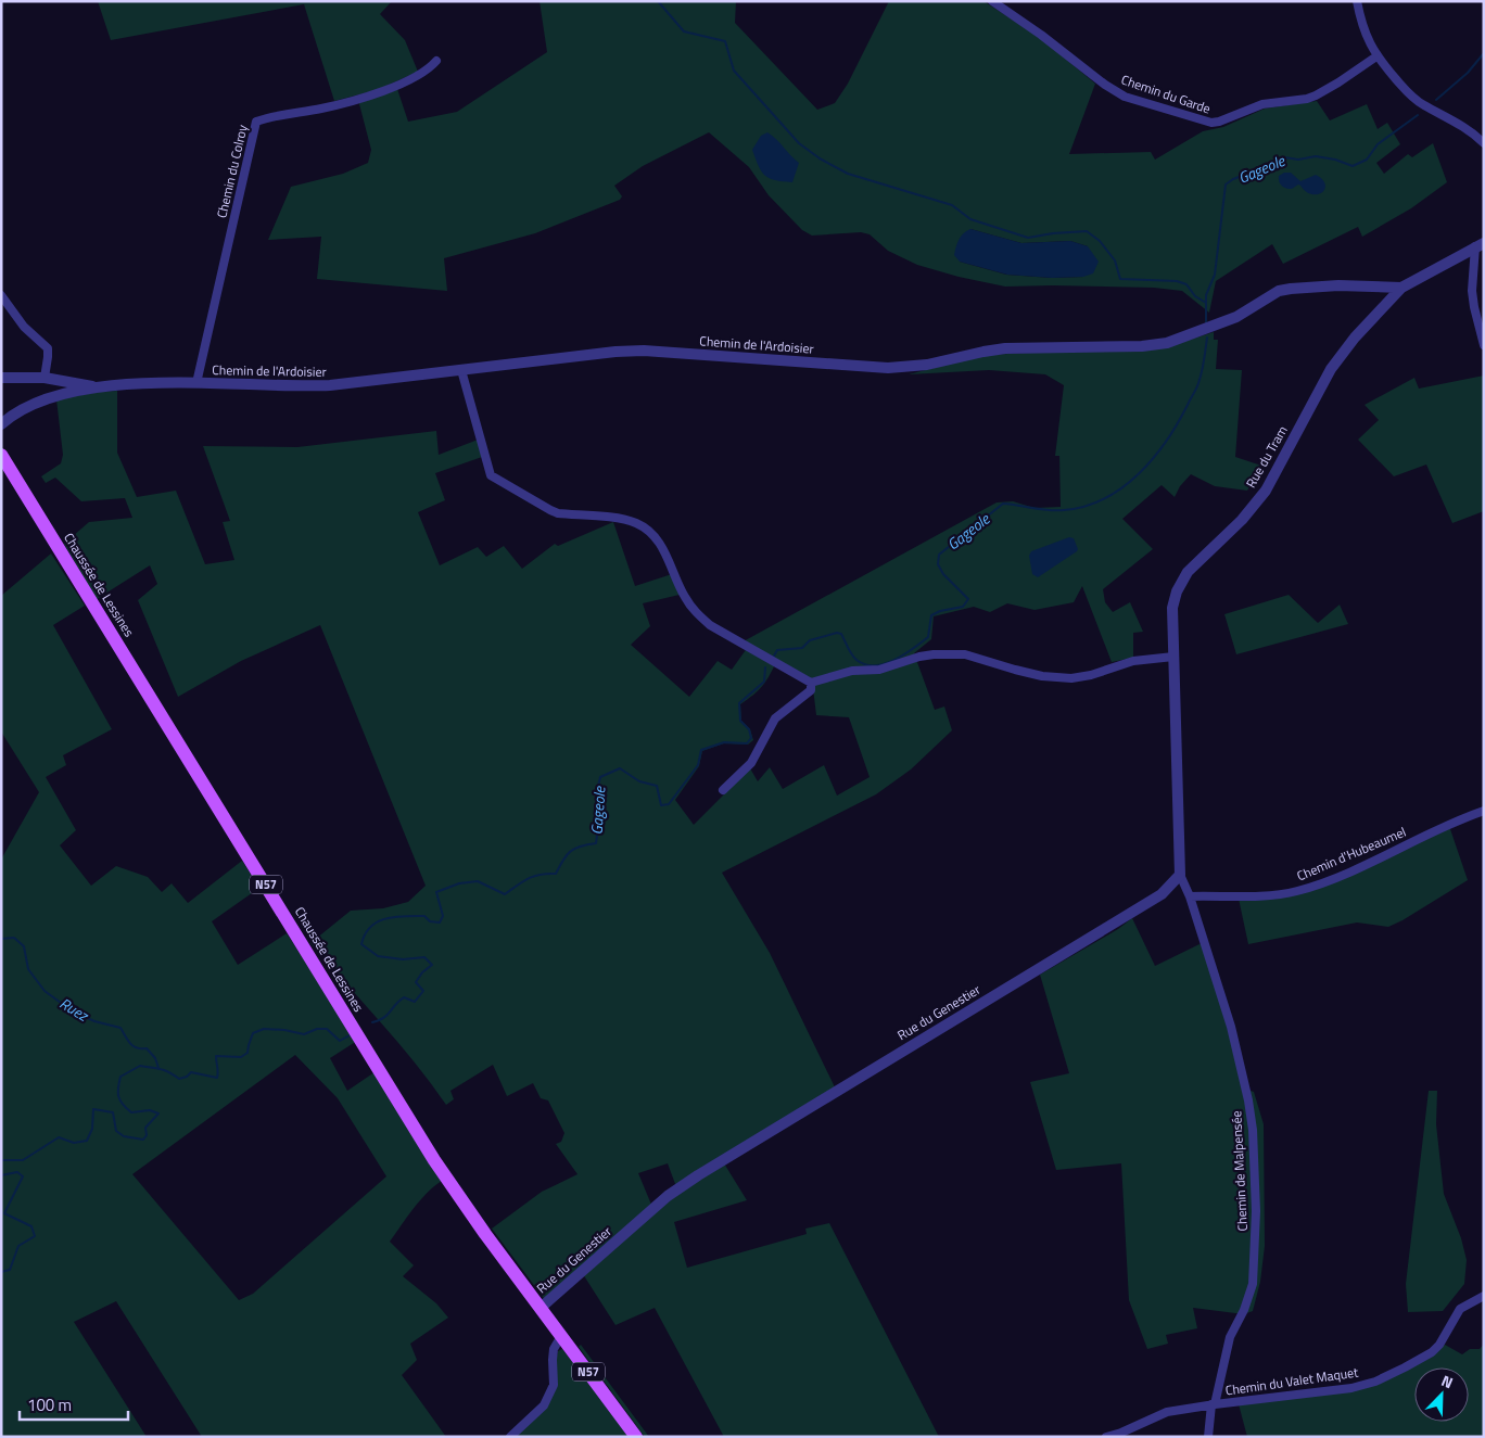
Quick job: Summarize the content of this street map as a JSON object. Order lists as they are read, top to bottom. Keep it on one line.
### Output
{"streets":{"main road":["Chaussée de Lessines","N57"],"street":["Chemin du Garde","Chemin du Colroy","Chemin de l'Ardoisier","Rue du Tram","Chemin d'Hubeaumel","Rue du Genestier","Chemin de Malpensée","Chemin du Valet Maquet"]},"crossings":[["Chemin du Colroy","Chemin de l'Ardoisier"],["Chemin de l'Ardoisier","Rue du Tram"],["Chaussée de Lessines","Rue du Genestier"],["Chemin d'Hubeaumel","Chemin de Malpensée"],["Rue du Genestier","Chemin de Malpensée"],["Chemin de Malpensée","Chemin du Valet Maquet"]],"water":["Gageole","Ruez"],"scale_bar":"100 m","north":"top right"}
